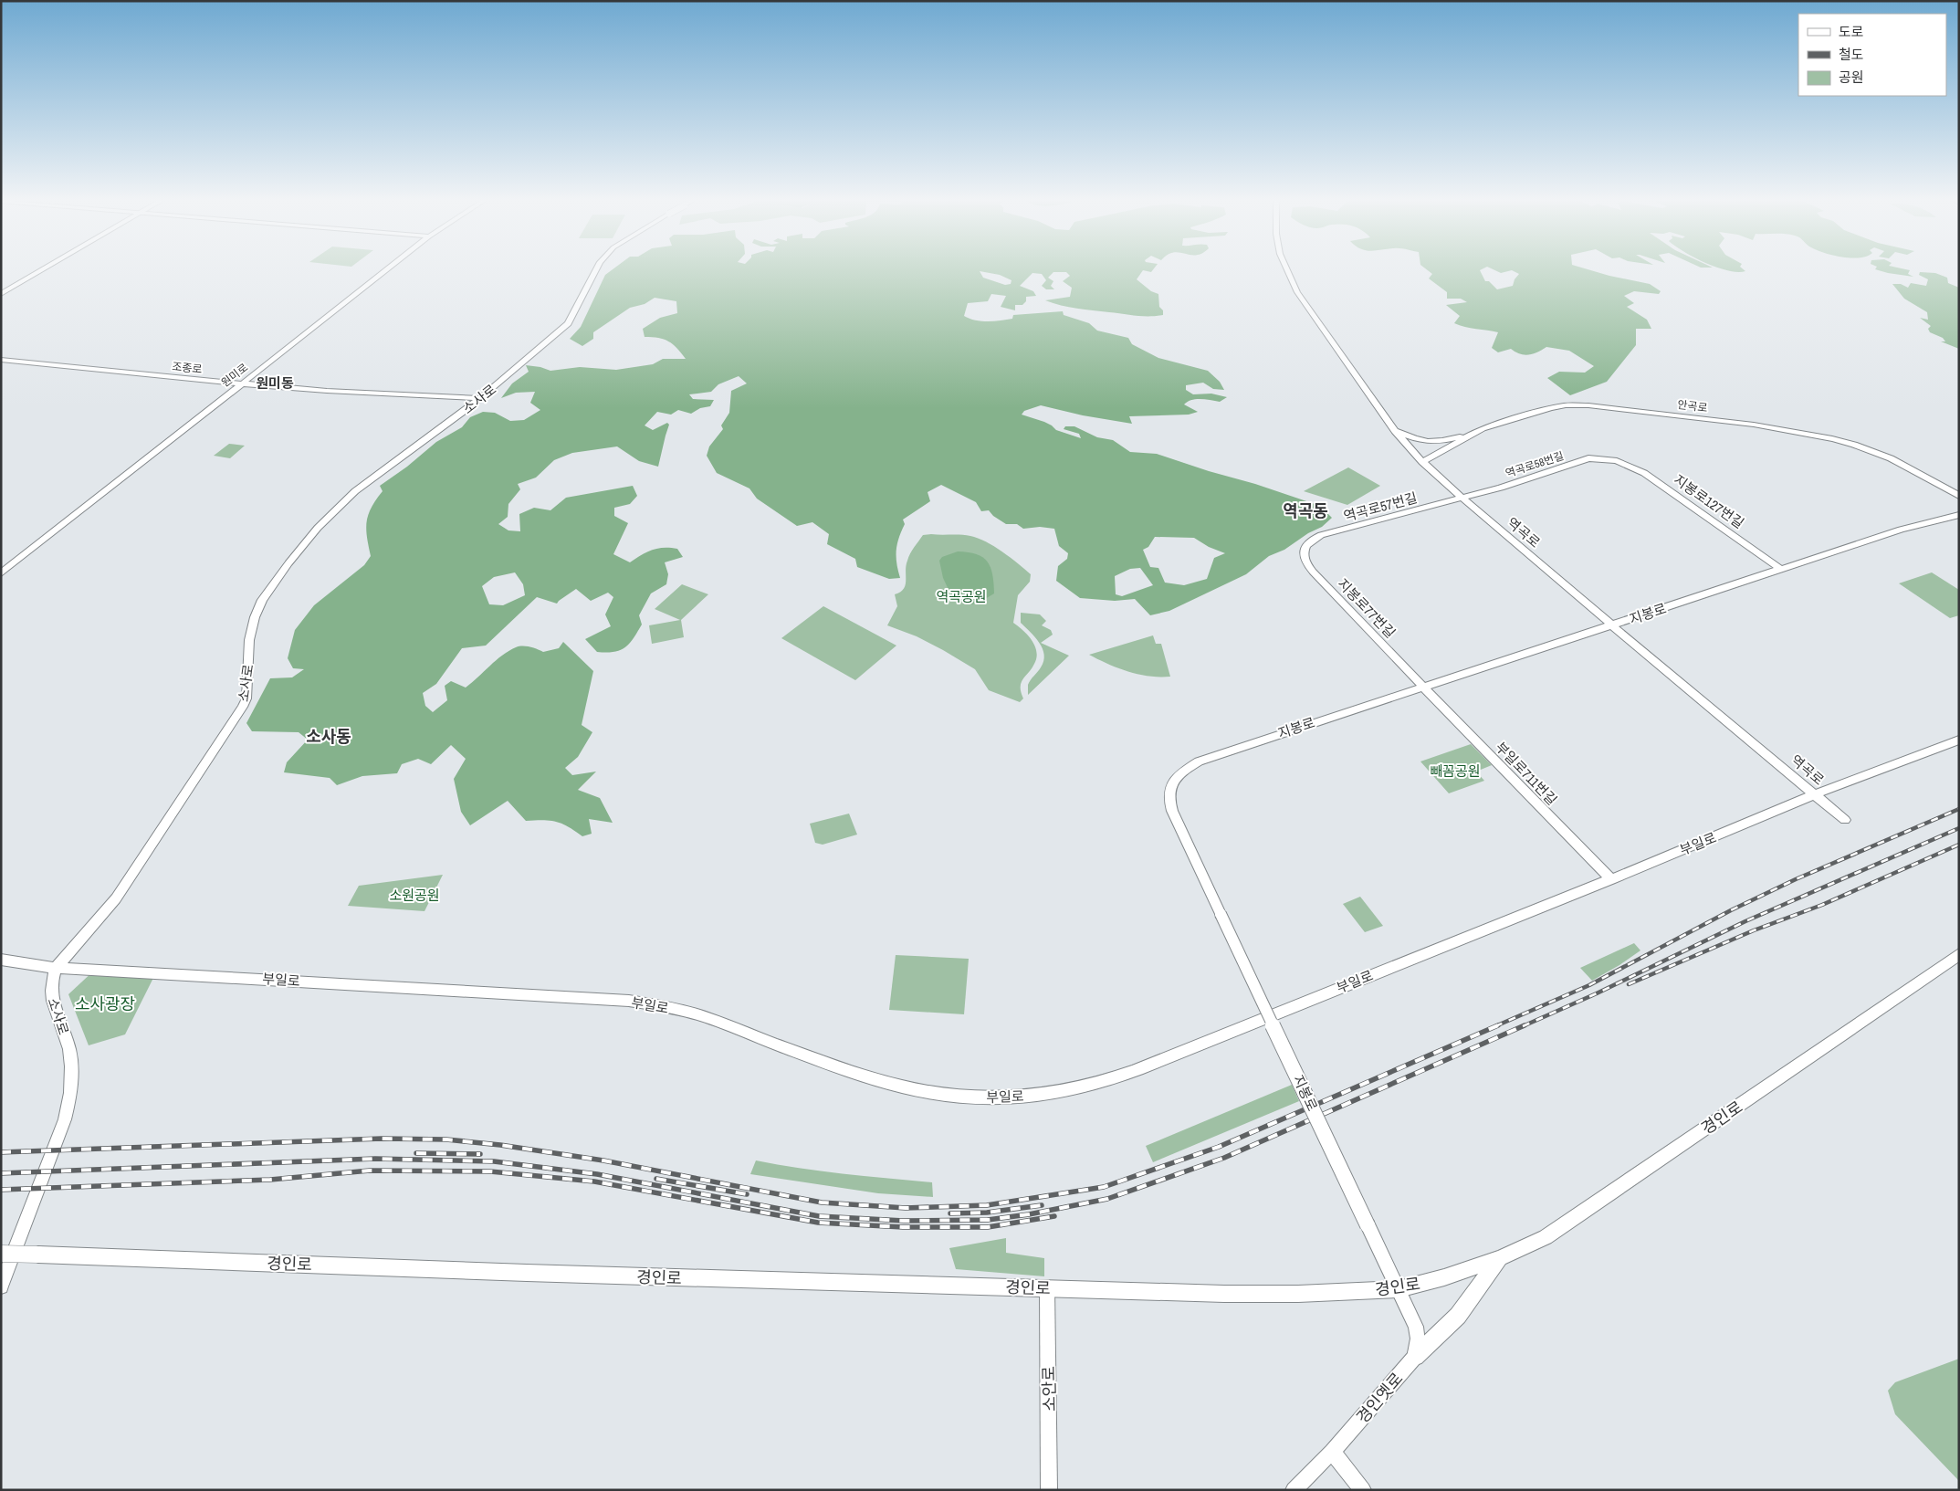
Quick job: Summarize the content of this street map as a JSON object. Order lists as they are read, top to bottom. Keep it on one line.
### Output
{"streets":{"main road":["경인로"],"street":["조종로","원미로","소사로","안곡로","역곡로58번길","지봉로127번길","역곡로57번길","역곡로","지봉로77번길","지봉로","부일로711번길","부일로","소안로","경인옛로"]},"crossings":[["조종로","원미로"],["조종로","소사로"],["소사로","부일로"],["안곡로","역곡로"],["역곡로58번길","지봉로127번길"],["역곡로58번길","역곡로57번길"],["역곡로58번길","역곡로"],["지봉로127번길","지봉로"],["역곡로57번길","역곡로"],["역곡로57번길","지봉로77번길"],["역곡로","지봉로"],["역곡로","부일로"],["지봉로77번길","지봉로"],["지봉로77번길","부일로711번길"],["지봉로","부일로711번길"],["지봉로","경인로"],["부일로711번길","부일로"],["경인로","소안로"]],"districts":["원미동","역곡동","소사동"],"parks":["역곡공원","빼꼼공원","소원공원","소사광장"],"legend":["도로","철도","공원"]}
